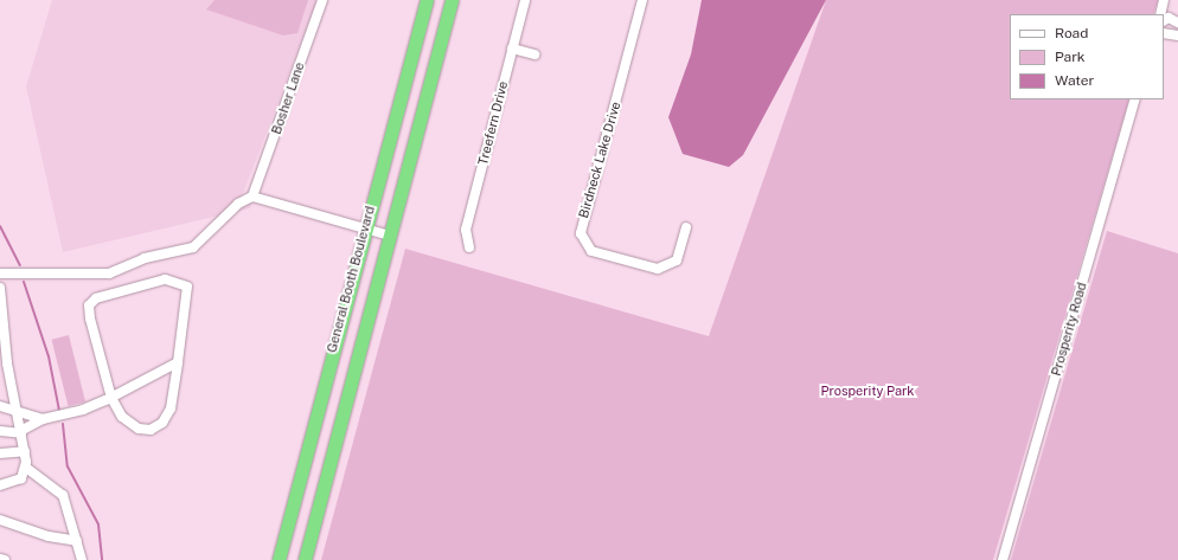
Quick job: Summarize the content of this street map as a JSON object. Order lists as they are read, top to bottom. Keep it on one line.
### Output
{"streets":{"highway":["General Booth Boulevard"],"street":["Bosher Lane","Treefern Drive","Birdneck Lake Drive","Prosperity Road"]},"parks":["Prosperity Park"],"legend":["Road","Park","Water"]}
